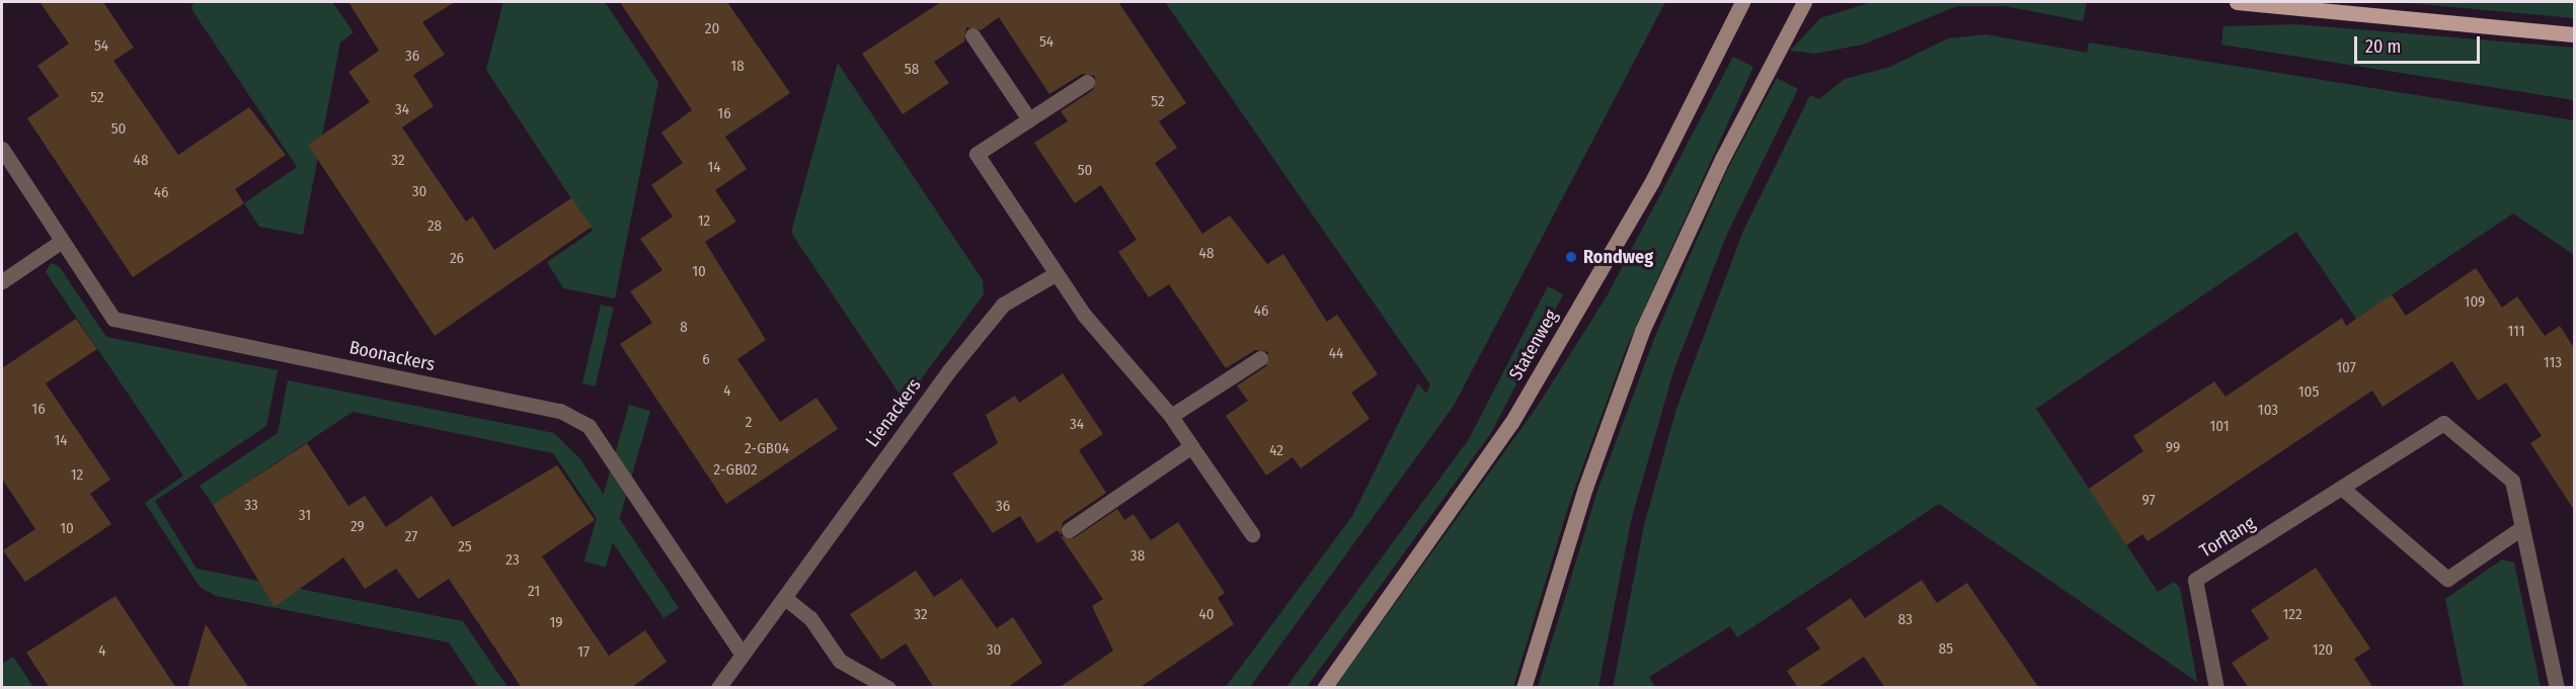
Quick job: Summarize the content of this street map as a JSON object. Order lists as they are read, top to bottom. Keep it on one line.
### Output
{"streets":{"street":["Statenweg","Boonackers","Lienackers","Torflang"]},"crossings":[["Boonackers","Lienackers"]],"places":["Rondweg"],"house_numbers":["20","54","54","36","18","58","52","52","34","16","50","48","32","14","50","30","46","12","28","48","26","10","109","46","8","111","44","6","113","107","4","105","16","103","2","34","101","14","99","2-GB04","42","2-GB02","12","97","33","36","31","29","10","27","25","38","23","21","32","40","122","83","19","85","30","120","4","17"],"scale_bar":"20 m"}
